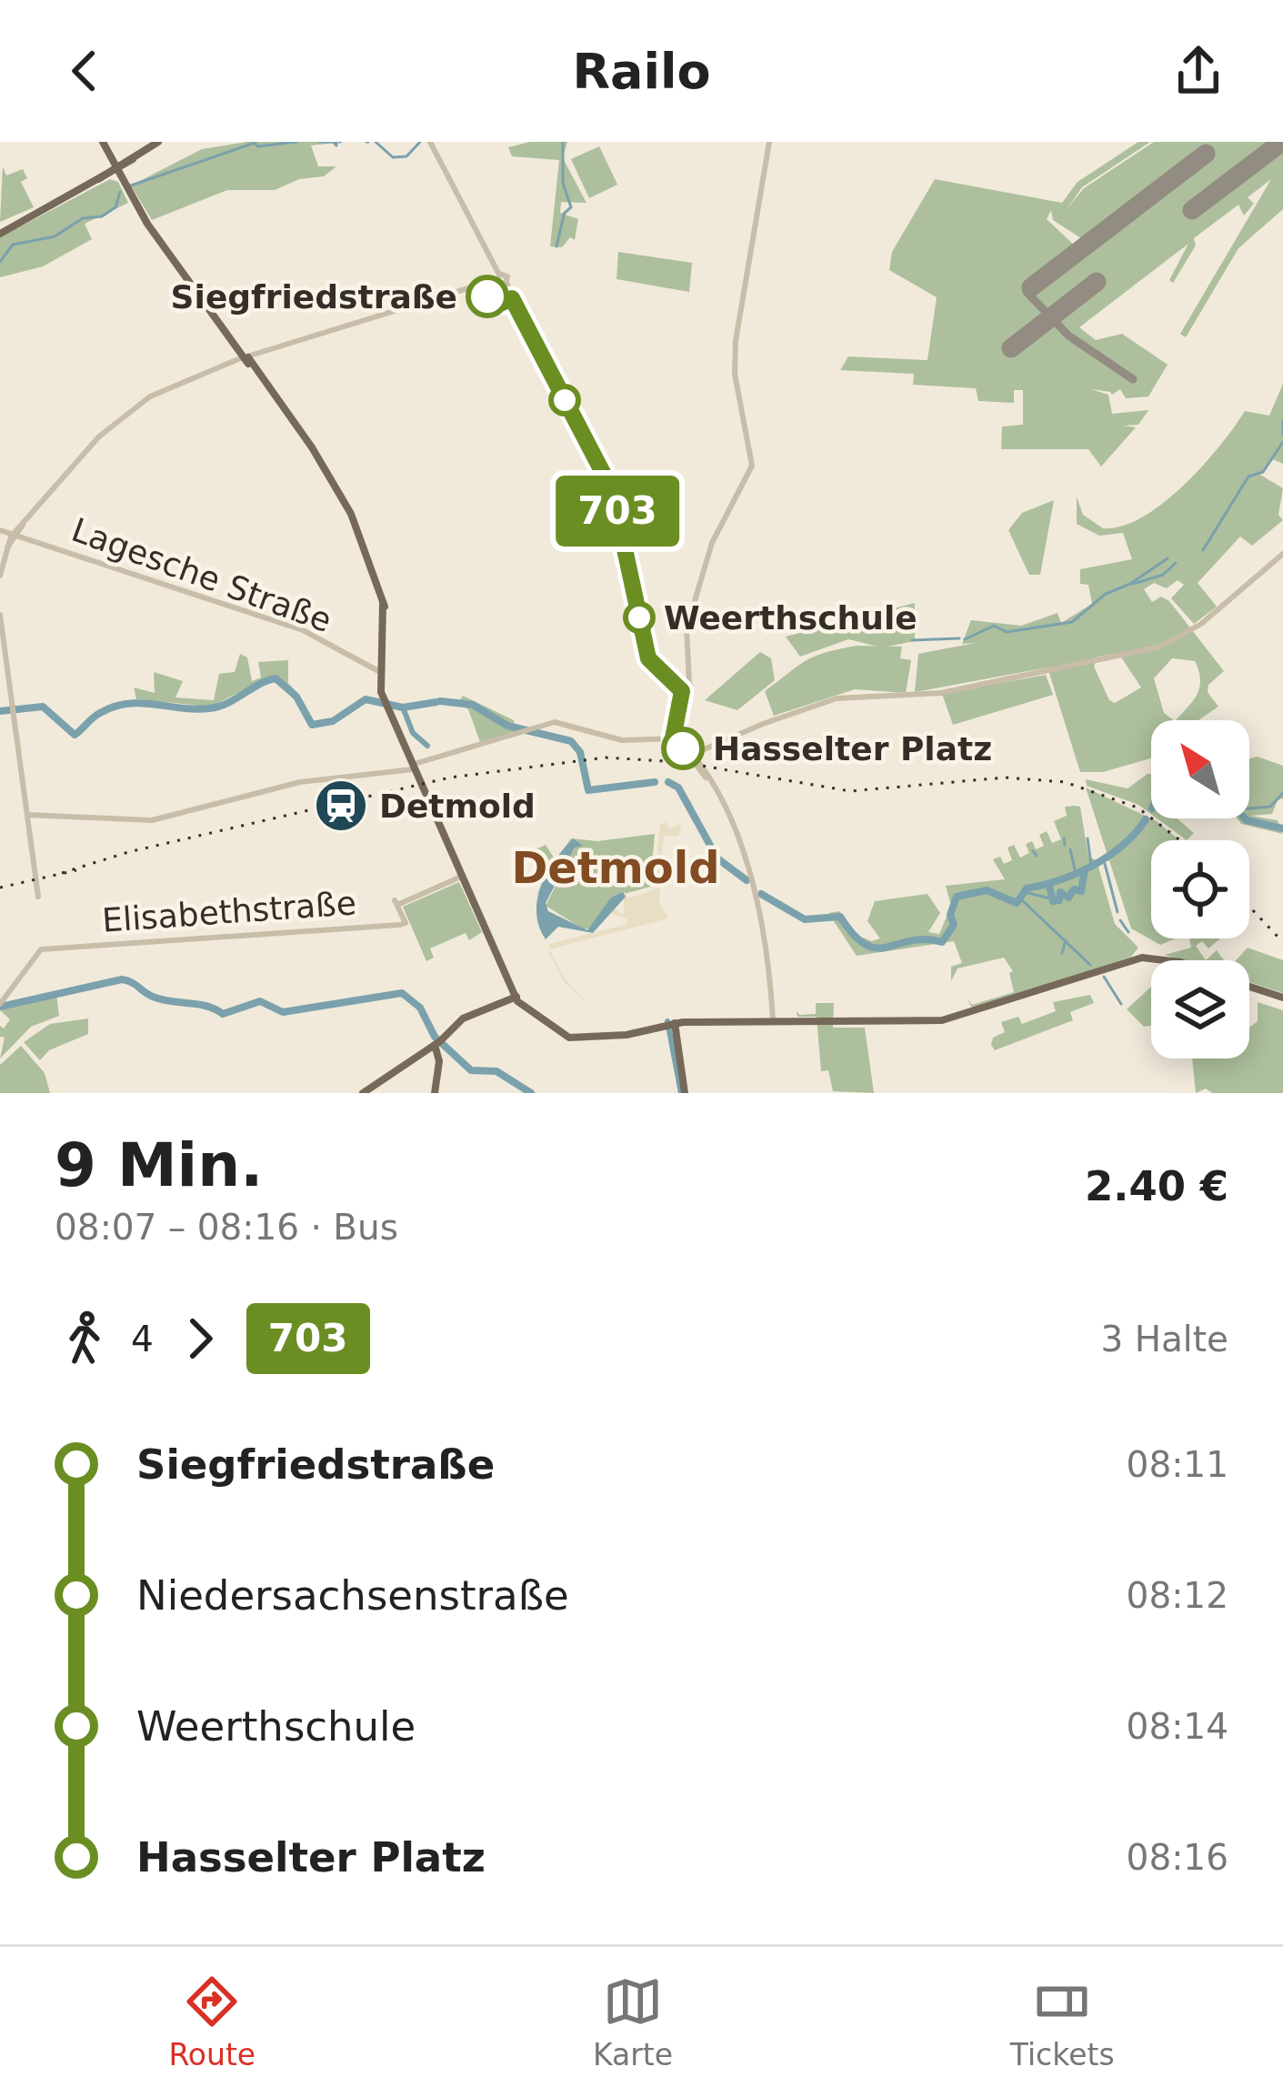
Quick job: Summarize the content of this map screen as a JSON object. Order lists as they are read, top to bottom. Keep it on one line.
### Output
{"streets":{"street":["Lagesche Straße","Elisabethstraße"]},"districts":["Detmold"],"places":{"other":["Siegfriedstraße","Weerthschule","Hasselter Platz"],"station":["Detmold"]},"lines":["bus line 703"],"north":"top left","page":{"header":"Railo","on_map":"703","heading":["9 Min.","08:07 – 08:16 · Bus","2.40 €"],"legs":["4","703","3 Halte"],"list":[{"name":"Siegfriedstraße","value":"08:11"},{"name":"Niedersachsenstraße","value":"08:12"},{"name":"Weerthschule","value":"08:14"},{"name":"Hasselter Platz","value":"08:16"}],"tabs":["Route","Karte","Tickets"]}}
